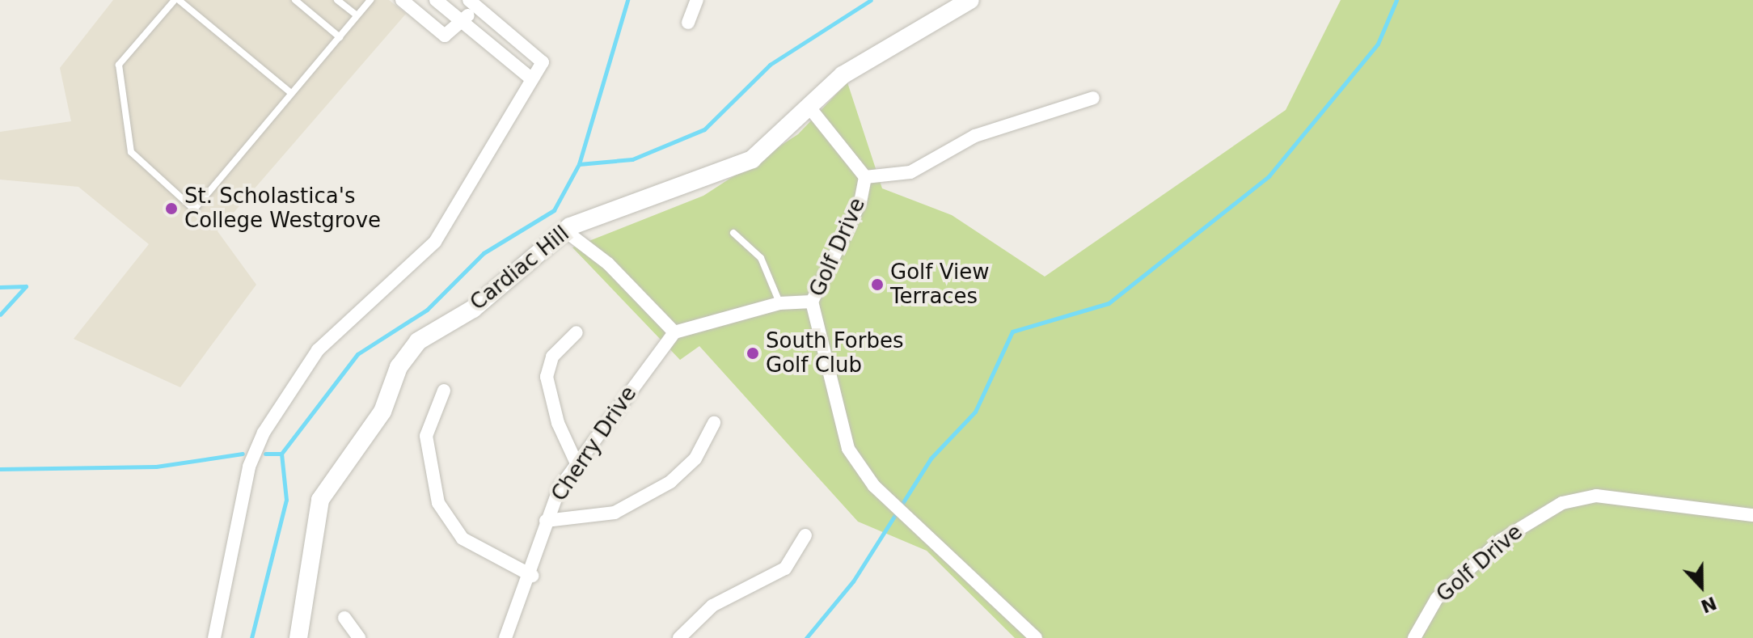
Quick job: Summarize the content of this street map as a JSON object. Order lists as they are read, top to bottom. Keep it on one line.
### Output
{"streets":{"main road":["Cardiac Hill"],"street":["Golf Drive","Cherry Drive"]},"crossings":[["Golf Drive","Cardiac Hill"]],"places":["St. Scholastica's College Westgrove","Golf View Terraces","South Forbes Golf Club"],"north":"bottom"}
